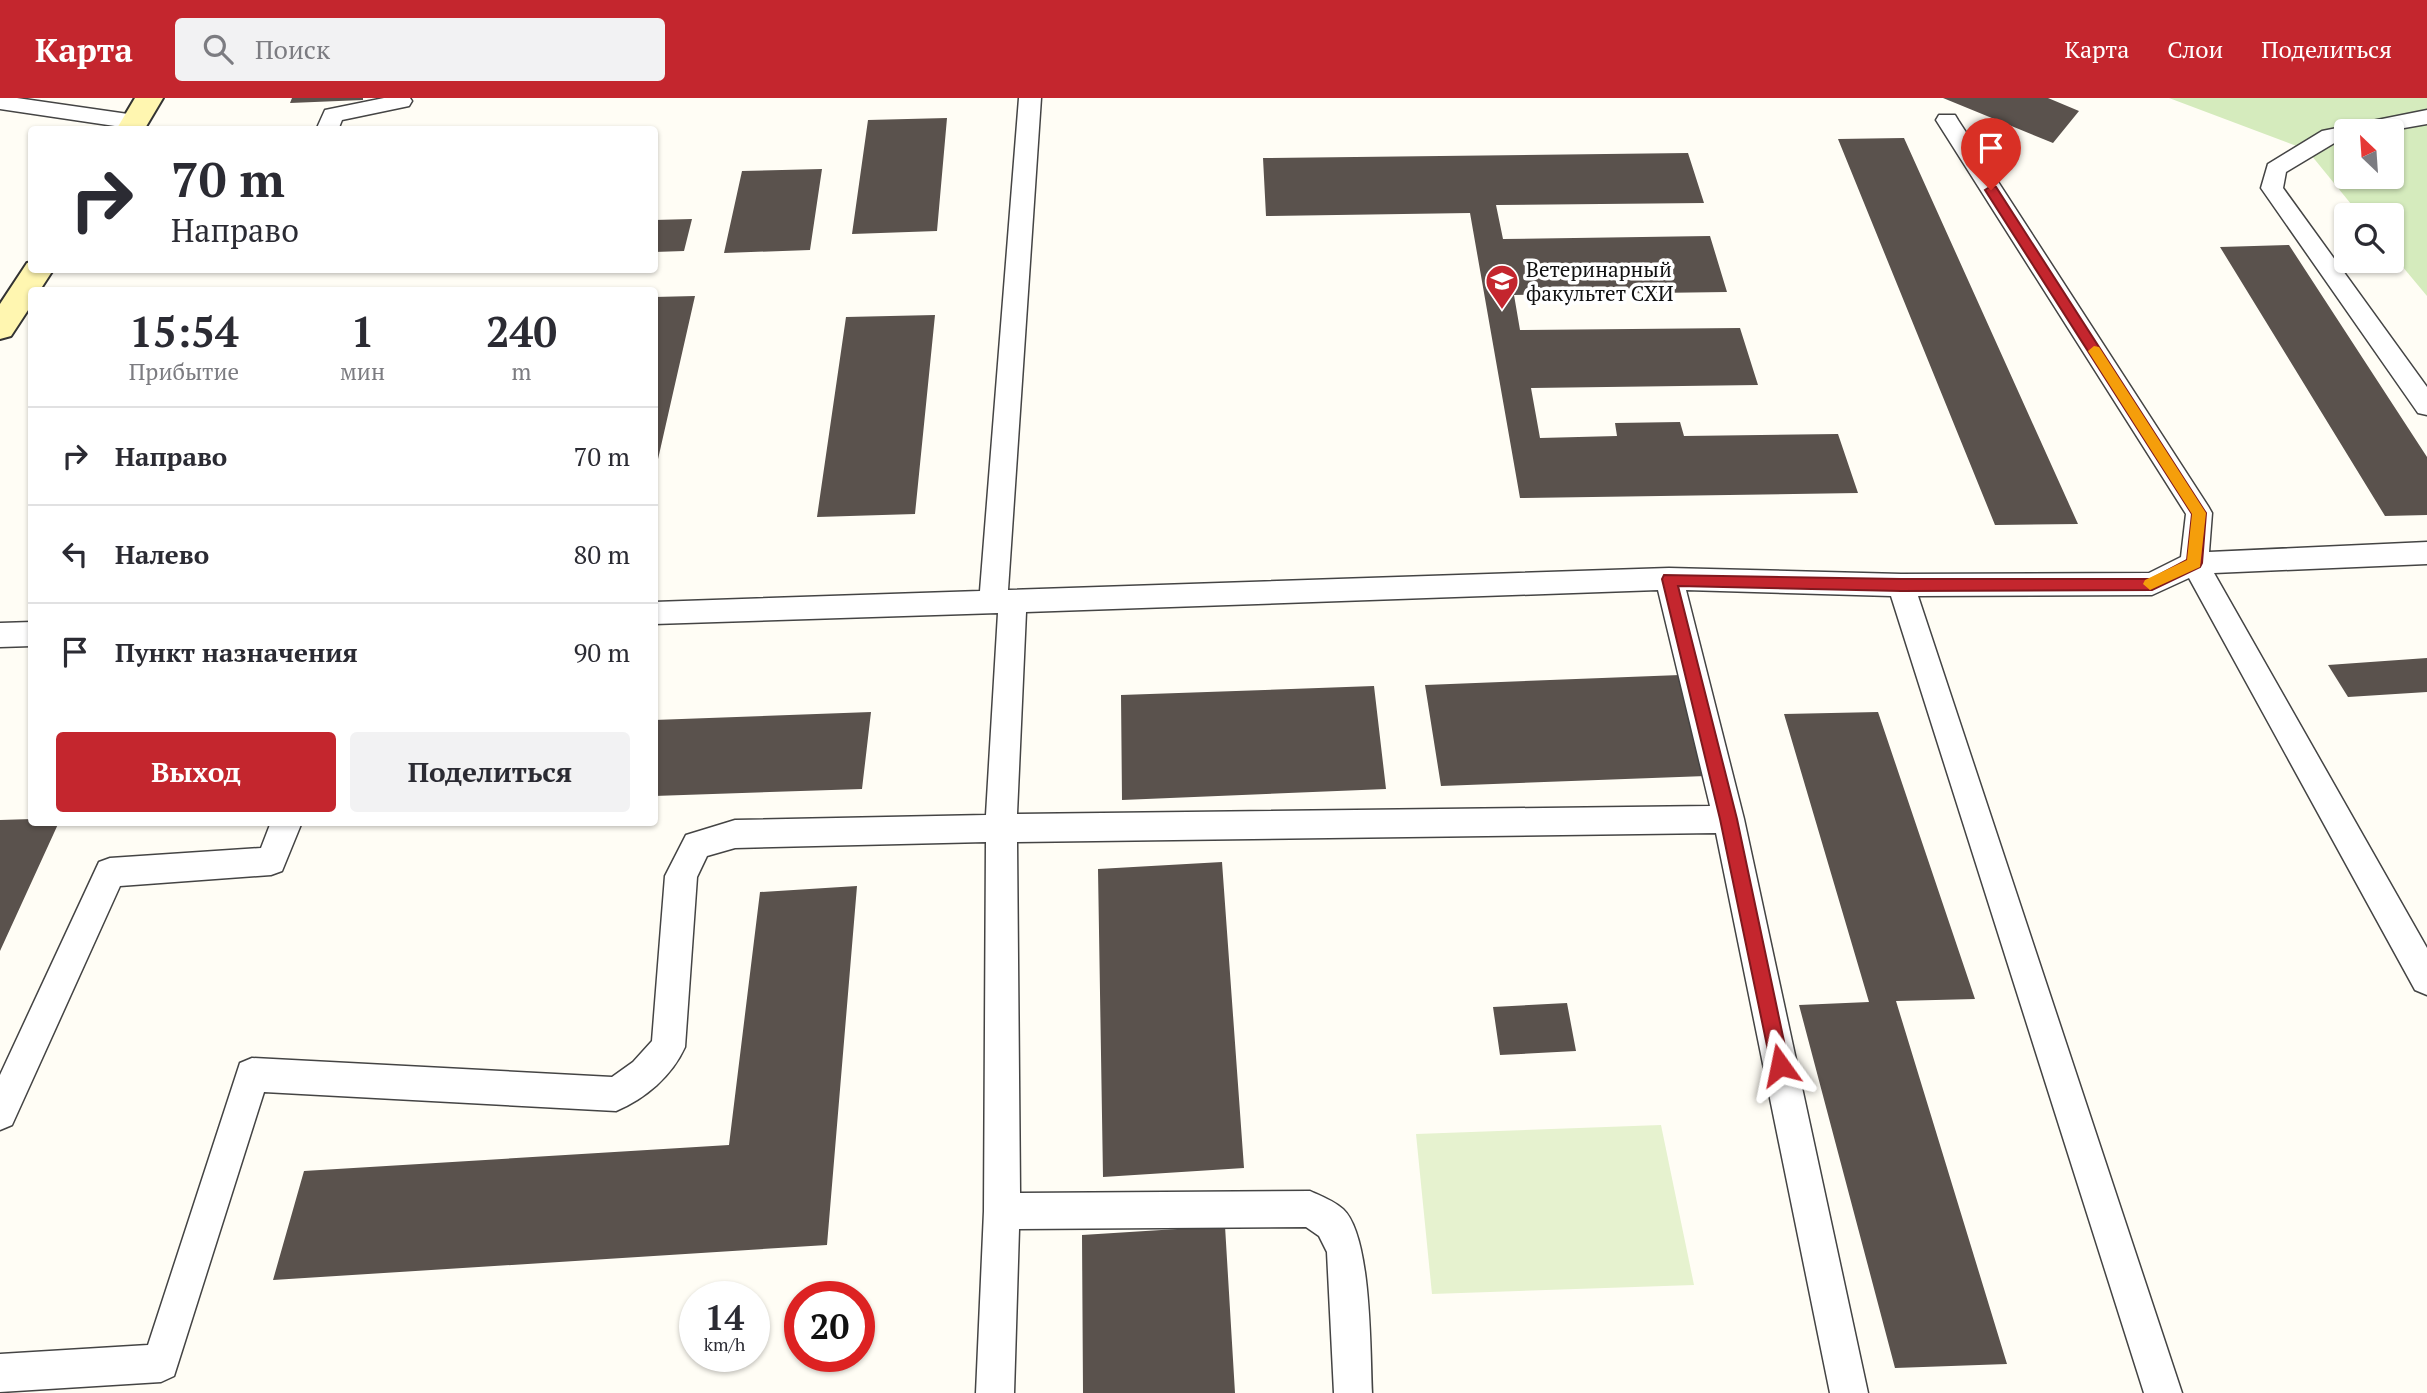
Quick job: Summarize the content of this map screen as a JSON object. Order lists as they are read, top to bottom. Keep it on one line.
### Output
{"places":{"school or university":["Ветеринарный факультет СХИ"]},"north":"top left","page":{"header":"Карта","search":"Поиск","nav":["Карта","Слои","Поделиться"],"turn":["70 m","Направо"],"eta":["15:54","Прибытие","1","мин","240","m"],"list":[{"name":"Направо","value":"70 m"},{"name":"Налево","value":"80 m"},{"name":"Пункт назначения","value":"90 m"}],"buttons":["Выход","Поделиться"],"speed":"14 km/h","limit":"20"}}
